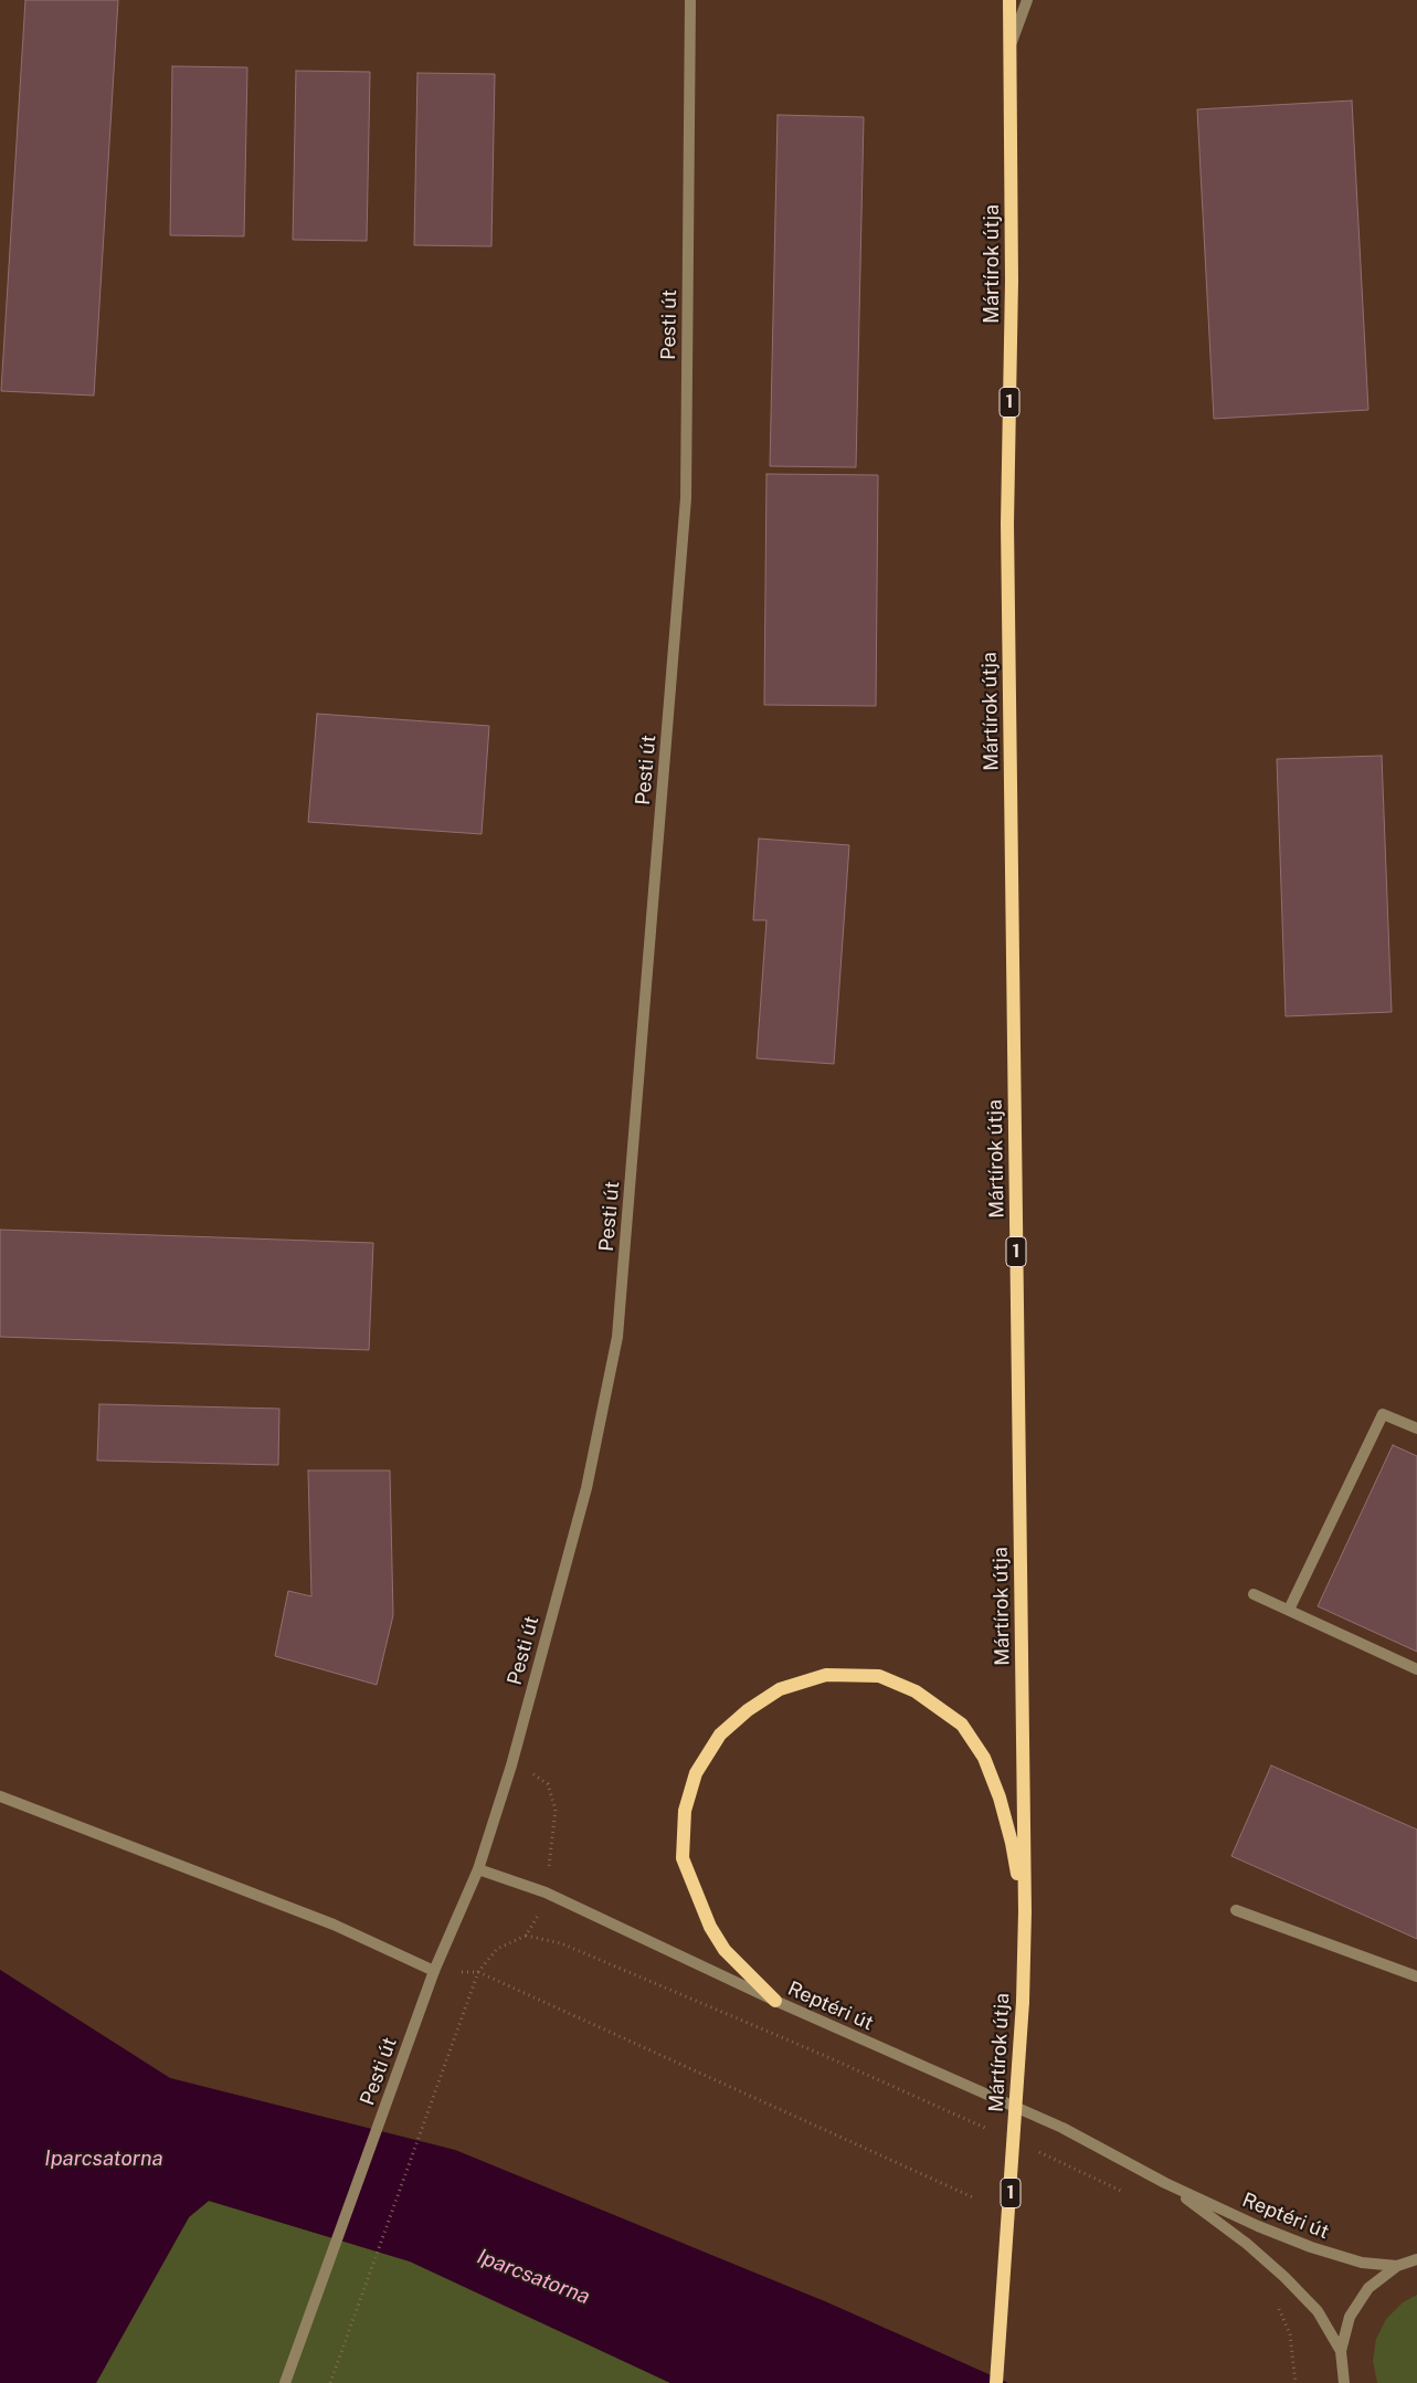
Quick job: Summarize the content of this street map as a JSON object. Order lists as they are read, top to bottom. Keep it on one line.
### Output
{"streets":{"main road":["Mártírok útja","1"],"street":["Pesti út","Reptéri út"]},"crossings":[["Pesti út","Reptéri út"]],"water":["Iparcsatorna"]}
